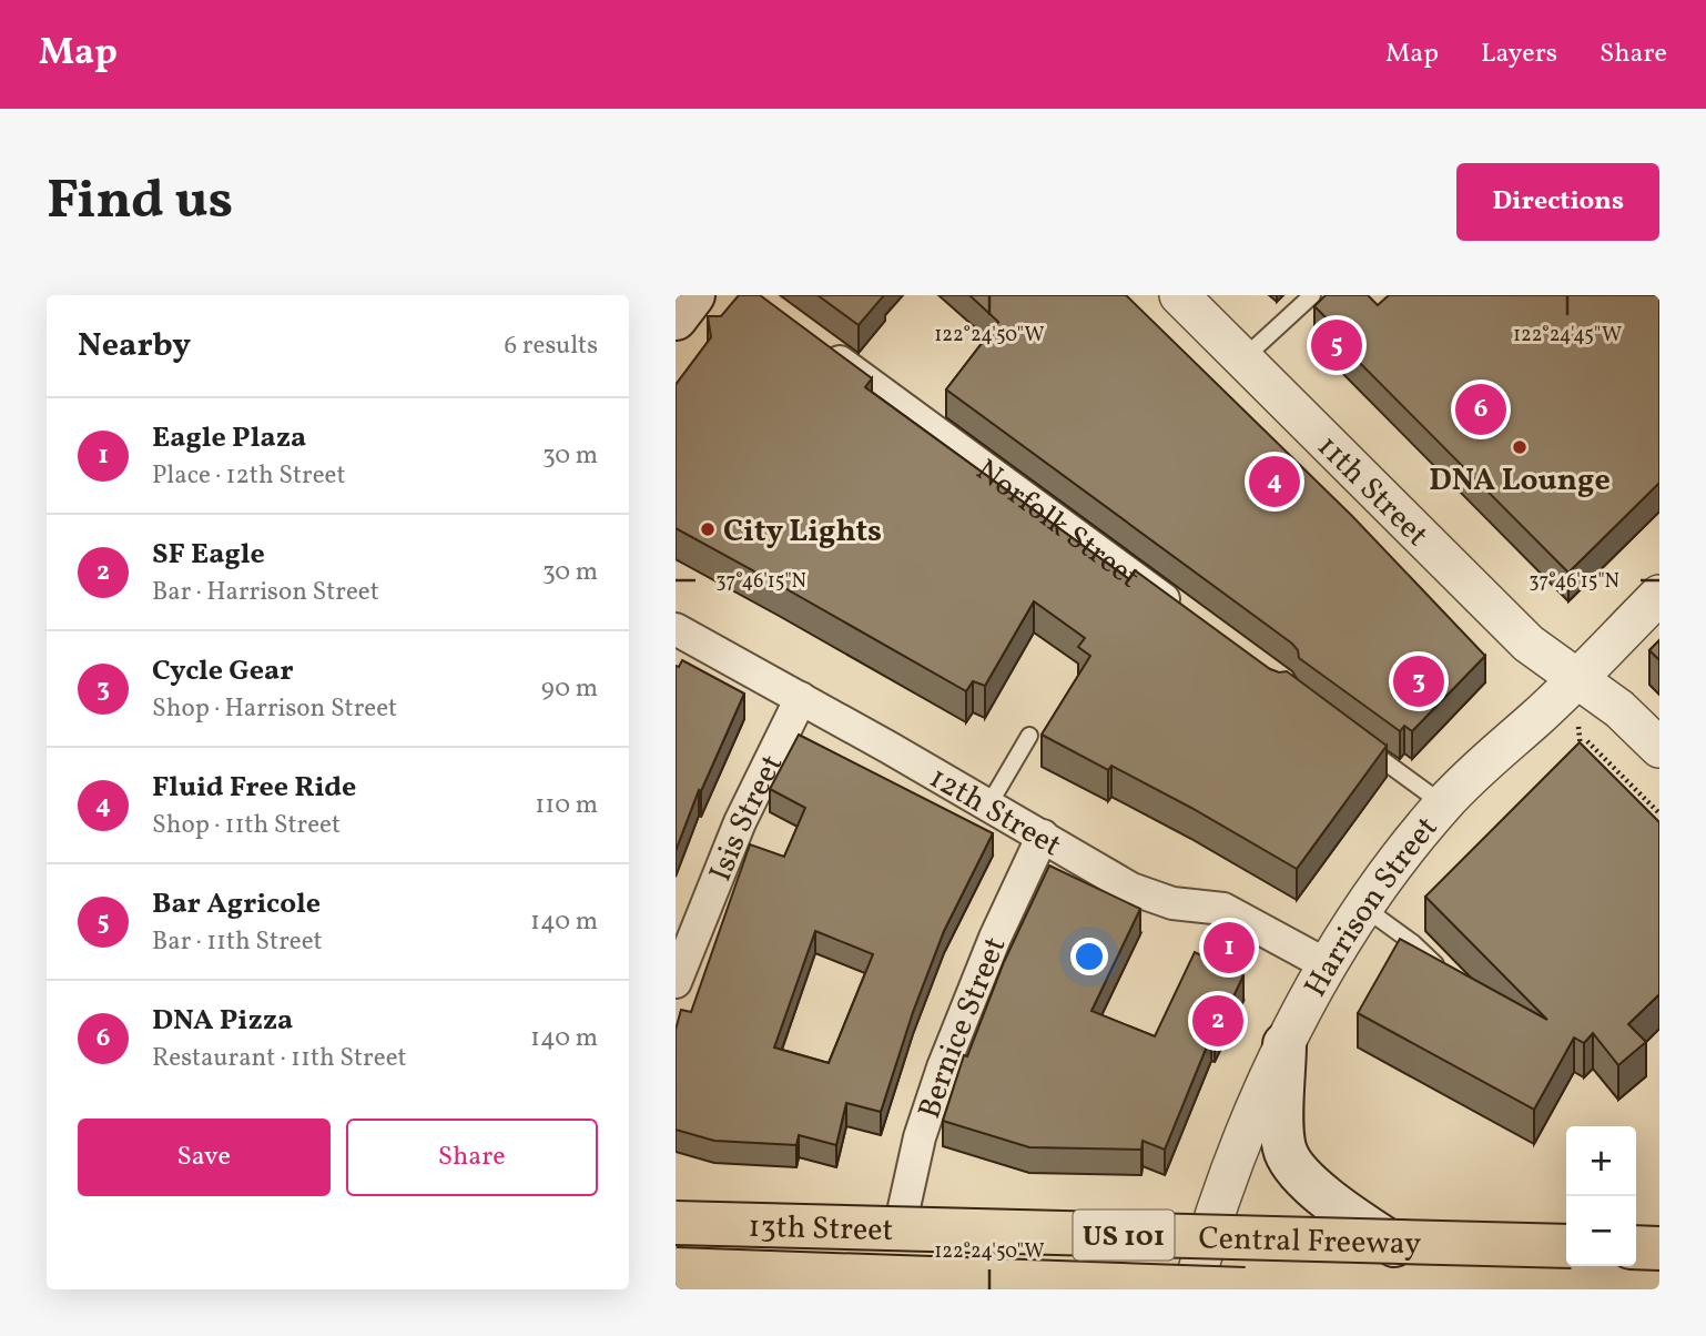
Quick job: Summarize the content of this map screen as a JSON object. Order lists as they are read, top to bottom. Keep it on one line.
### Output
{"streets":{"highway":["US 101","Central Freeway"],"main road":["13th Street"],"street":["11th Street","Norfolk Street","12th Street","Isis Street","Harrison Street","Bernice Street"]},"crossings":[["11th Street","Harrison Street"],["12th Street","Isis Street"],["12th Street","Harrison Street"],["12th Street","Bernice Street"],["Harrison Street","13th Street"],["Bernice Street","13th Street"],["13th Street","Central Freeway"]],"places":["DNA Lounge","City Lights"],"page":{"header":"Map","nav":["Map","Layers","Share"],"buttons":["Directions",["Save","Share"]],"title":"Find us","heading":["Nearby","6 results"],"pins":["5","6","4","3","1","2"],"list":[{"mark":"1","name":"Eagle Plaza","note":"Place · 12th Street","value":"30 m"},{"mark":"2","name":"SF Eagle","note":"Bar · Harrison Street","value":"30 m"},{"mark":"3","name":"Cycle Gear","note":"Shop · Harrison Street","value":"90 m"},{"mark":"4","name":"Fluid Free Ride","note":"Shop · 11th Street","value":"110 m"},{"mark":"5","name":"Bar Agricole","note":"Bar · 11th Street","value":"140 m"},{"mark":"6","name":"DNA Pizza","note":"Restaurant · 11th Street","value":"140 m"}],"map_buttons":["+","−"]},"coordinates":["122°24'50\"W","122°24'45\"W","37°46'15\"N"]}
